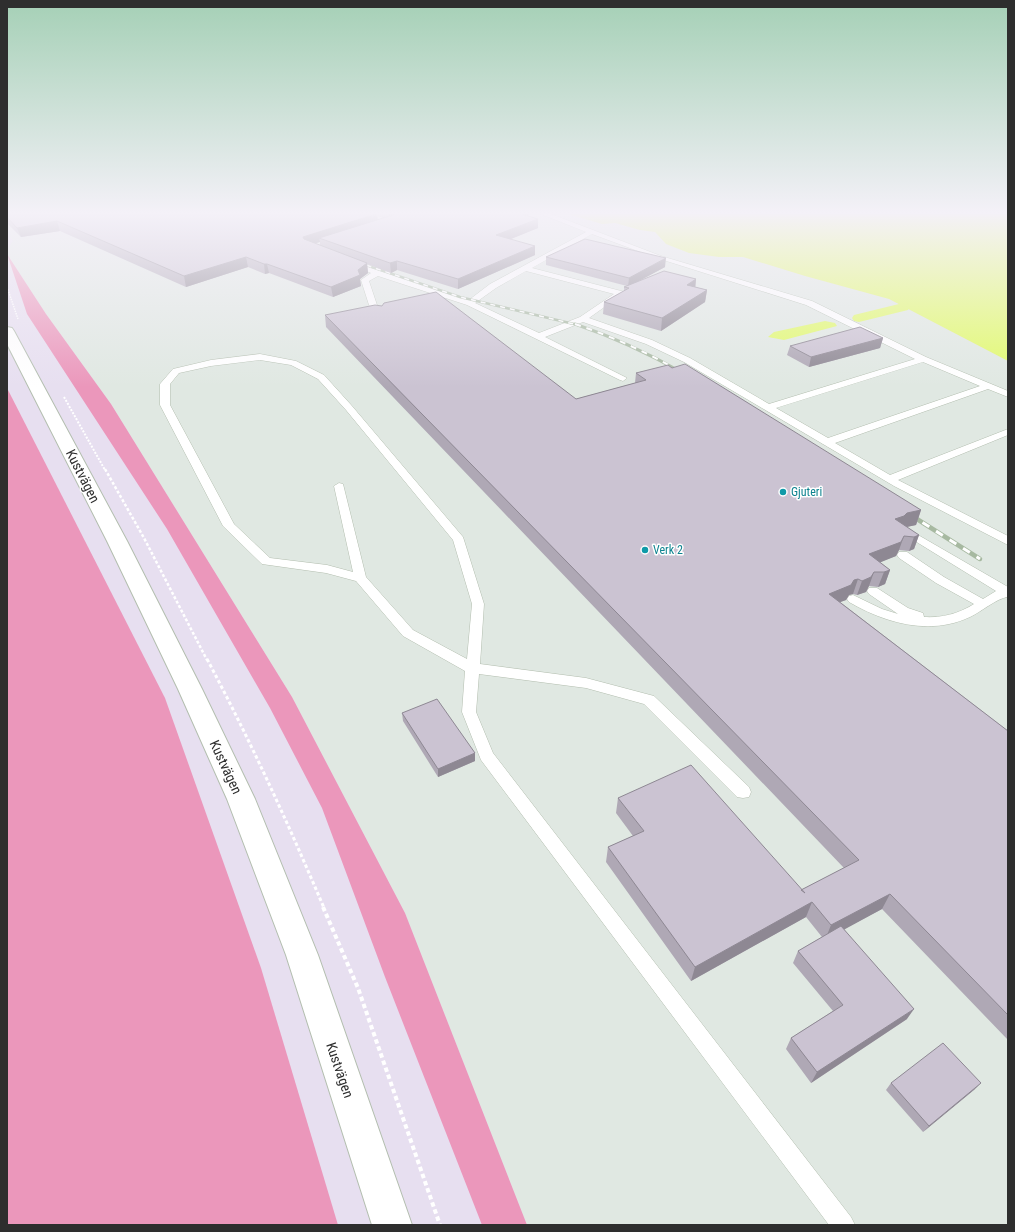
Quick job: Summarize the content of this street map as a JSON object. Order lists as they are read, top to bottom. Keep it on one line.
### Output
{"streets":{"main road":["Kustvägen"]},"places":["Gjuteri","Verk 2"]}
